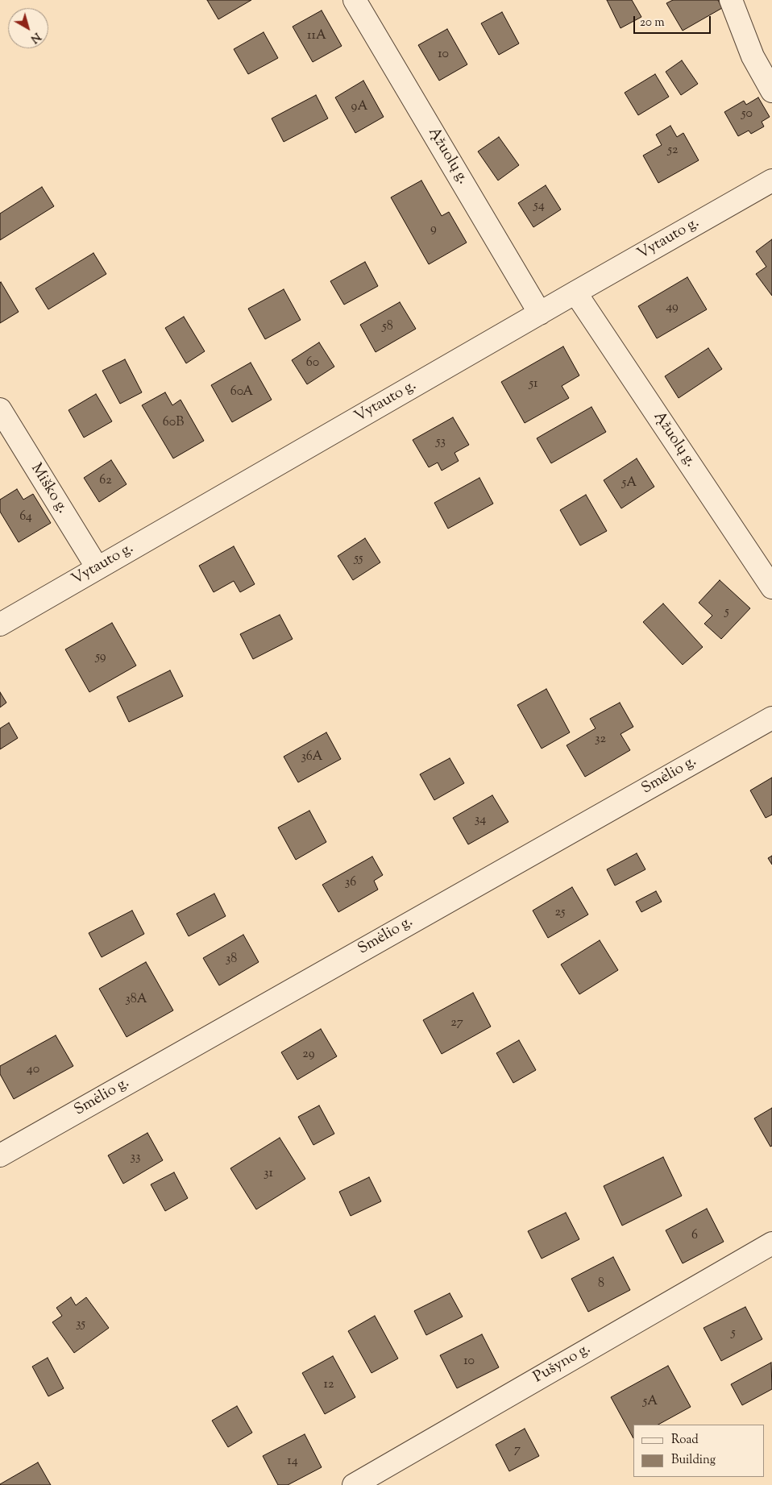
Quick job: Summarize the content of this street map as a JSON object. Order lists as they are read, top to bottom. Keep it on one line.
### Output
{"streets":{"street":["Ąžuolų g.","Vytauto g.","Miško g.","Smėlio g.","Pušyno g."]},"crossings":[["Ąžuolų g.","Vytauto g."],["Vytauto g.","Miško g."]],"house_numbers":["11A","10","9A","50","52","54","9","49","58","60","51","60A","60B","53","62","5A","64","55","5","59","32","36A","34","36","25","38","38A","27","29","40","33","31","6","8","35","5","10","12","5A","7","14"],"legend":["Road","Building"],"scale_bar":"20 m","north":"bottom right"}
